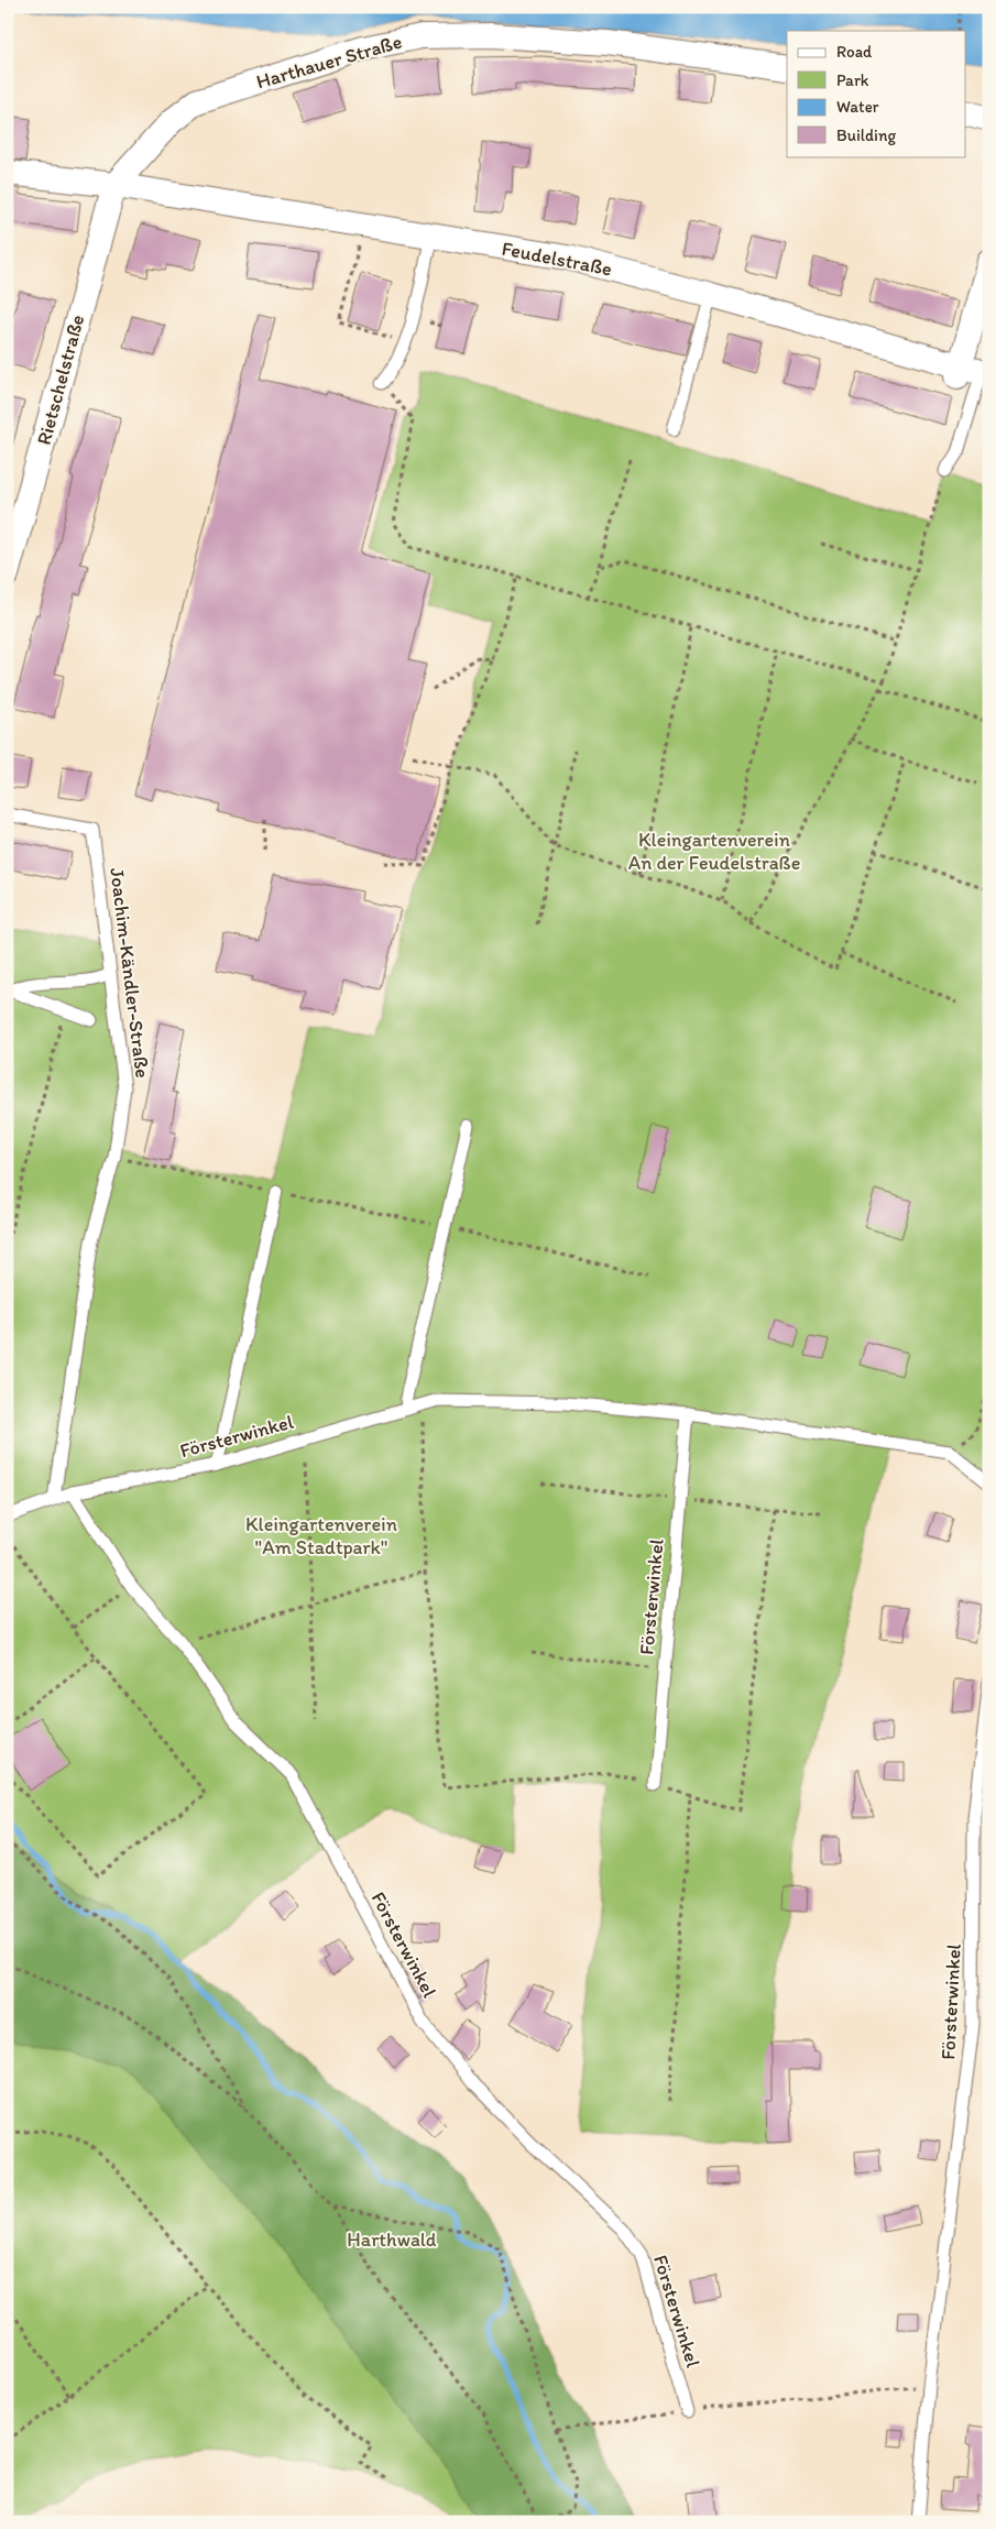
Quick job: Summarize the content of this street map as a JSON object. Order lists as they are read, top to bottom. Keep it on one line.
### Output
{"streets":{"street":["Harthauer Straße","Feudelstraße","Rietschelstraße"],"lane":["Joachim-Kändler-Straße","Försterwinkel"]},"crossings":[["Harthauer Straße","Feudelstraße"],["Harthauer Straße","Rietschelstraße"],["Feudelstraße","Rietschelstraße"],["Joachim-Kändler-Straße","Försterwinkel"]],"parks":["Kleingartenverein An der Feudelstraße","Kleingartenverein \"Am Stadtpark\"","Harthwald"],"legend":["Road","Park","Water","Building"]}
